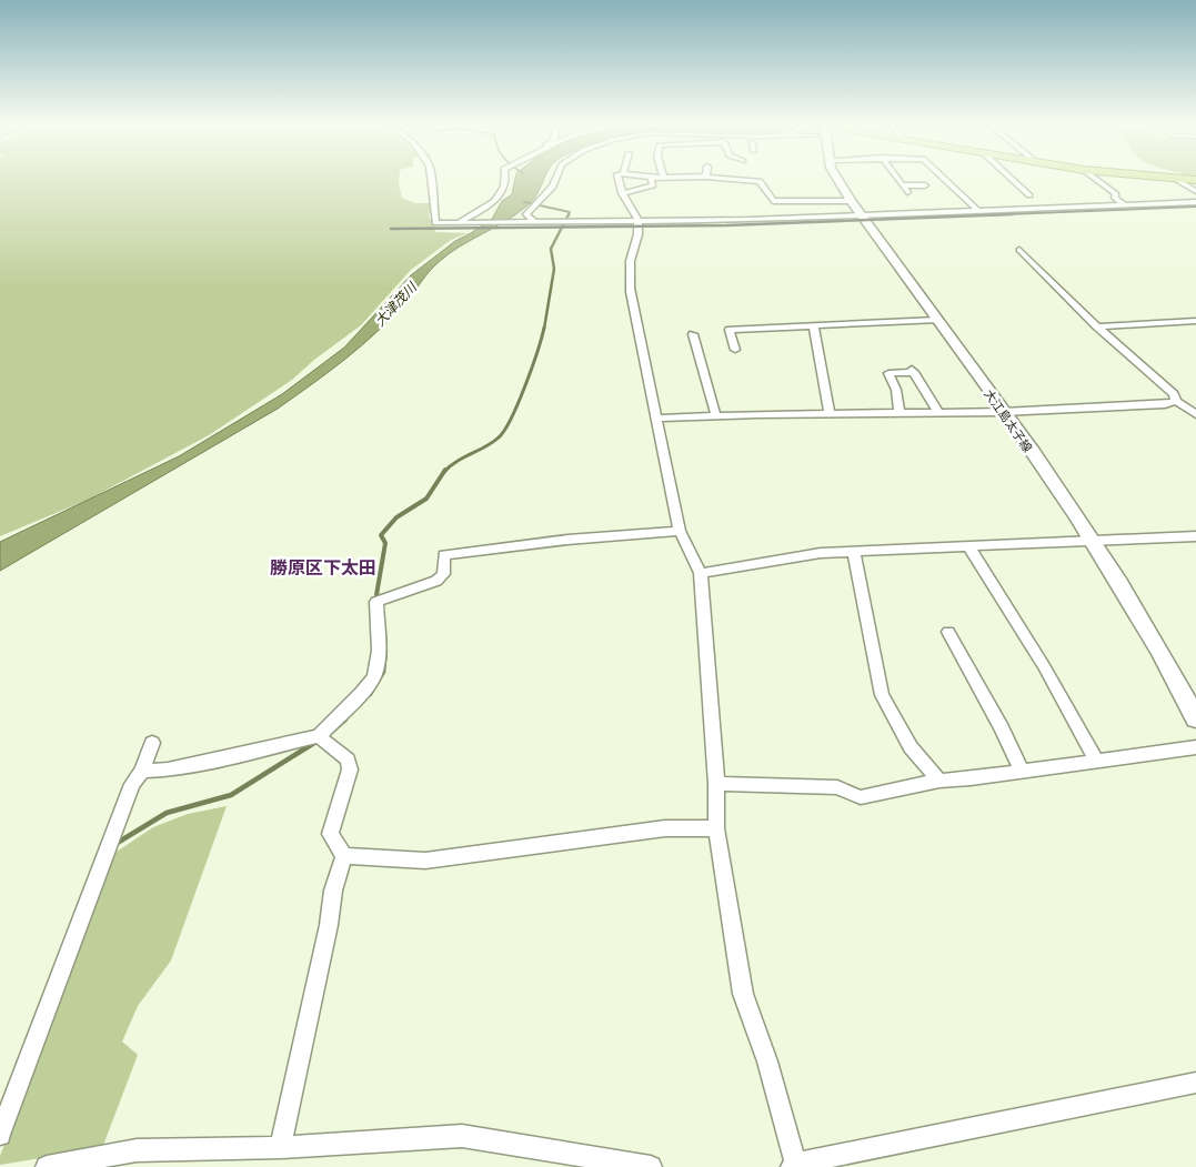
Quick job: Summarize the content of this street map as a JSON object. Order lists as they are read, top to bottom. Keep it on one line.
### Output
{"streets":{"main road":["大江島太子線"]},"districts":["勝原区下太田"],"water":["大津茂川"]}
